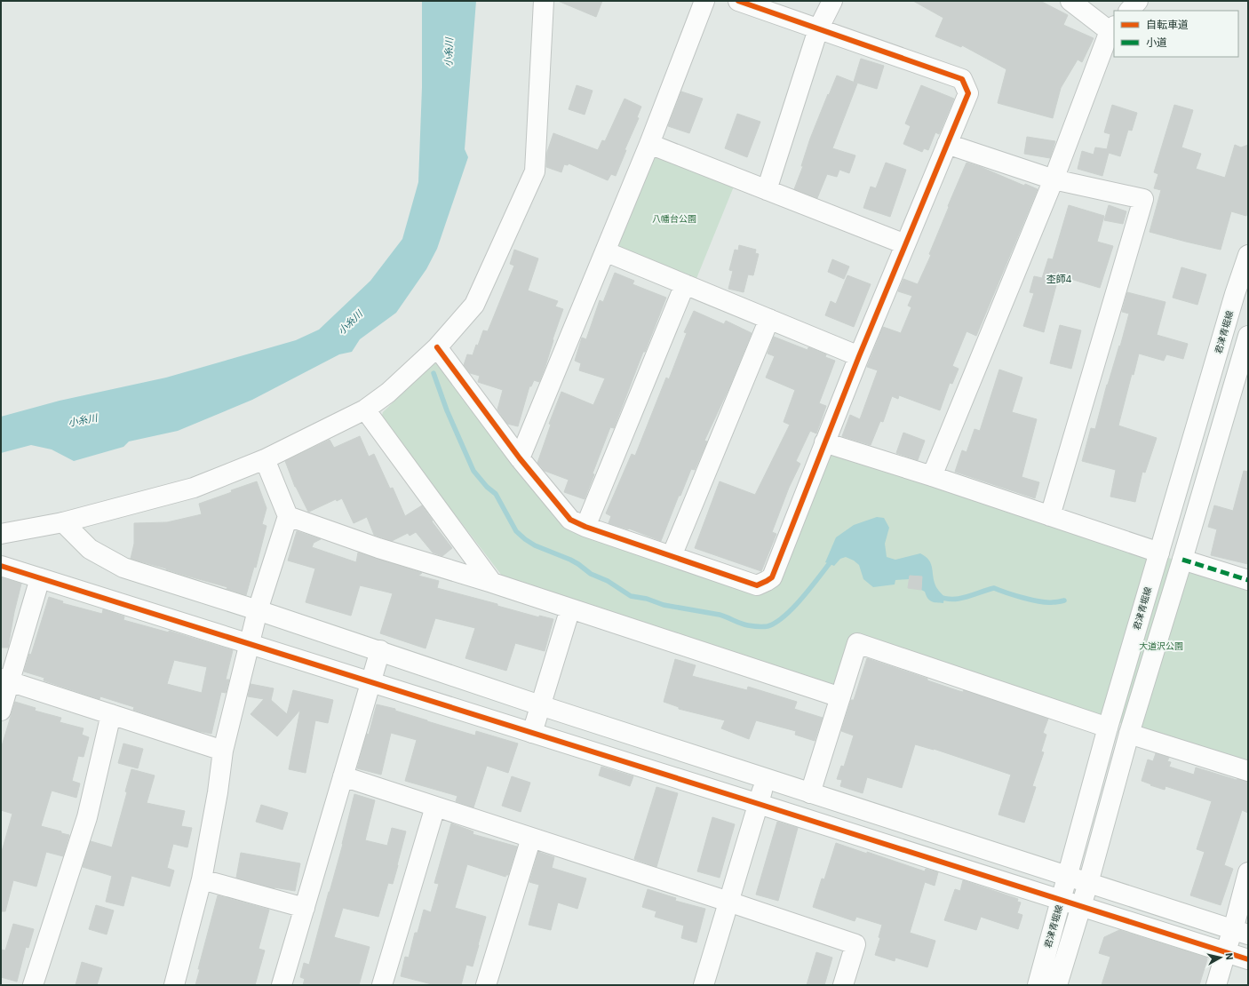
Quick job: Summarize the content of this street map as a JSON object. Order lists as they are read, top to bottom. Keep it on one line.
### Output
{"streets":{"street":["君津青堀線"]},"districts":["杢師4"],"water":["小糸川"],"parks":["八幡台公園","大道沢公園"],"legend":["自転車道","小道"],"north":"right"}
